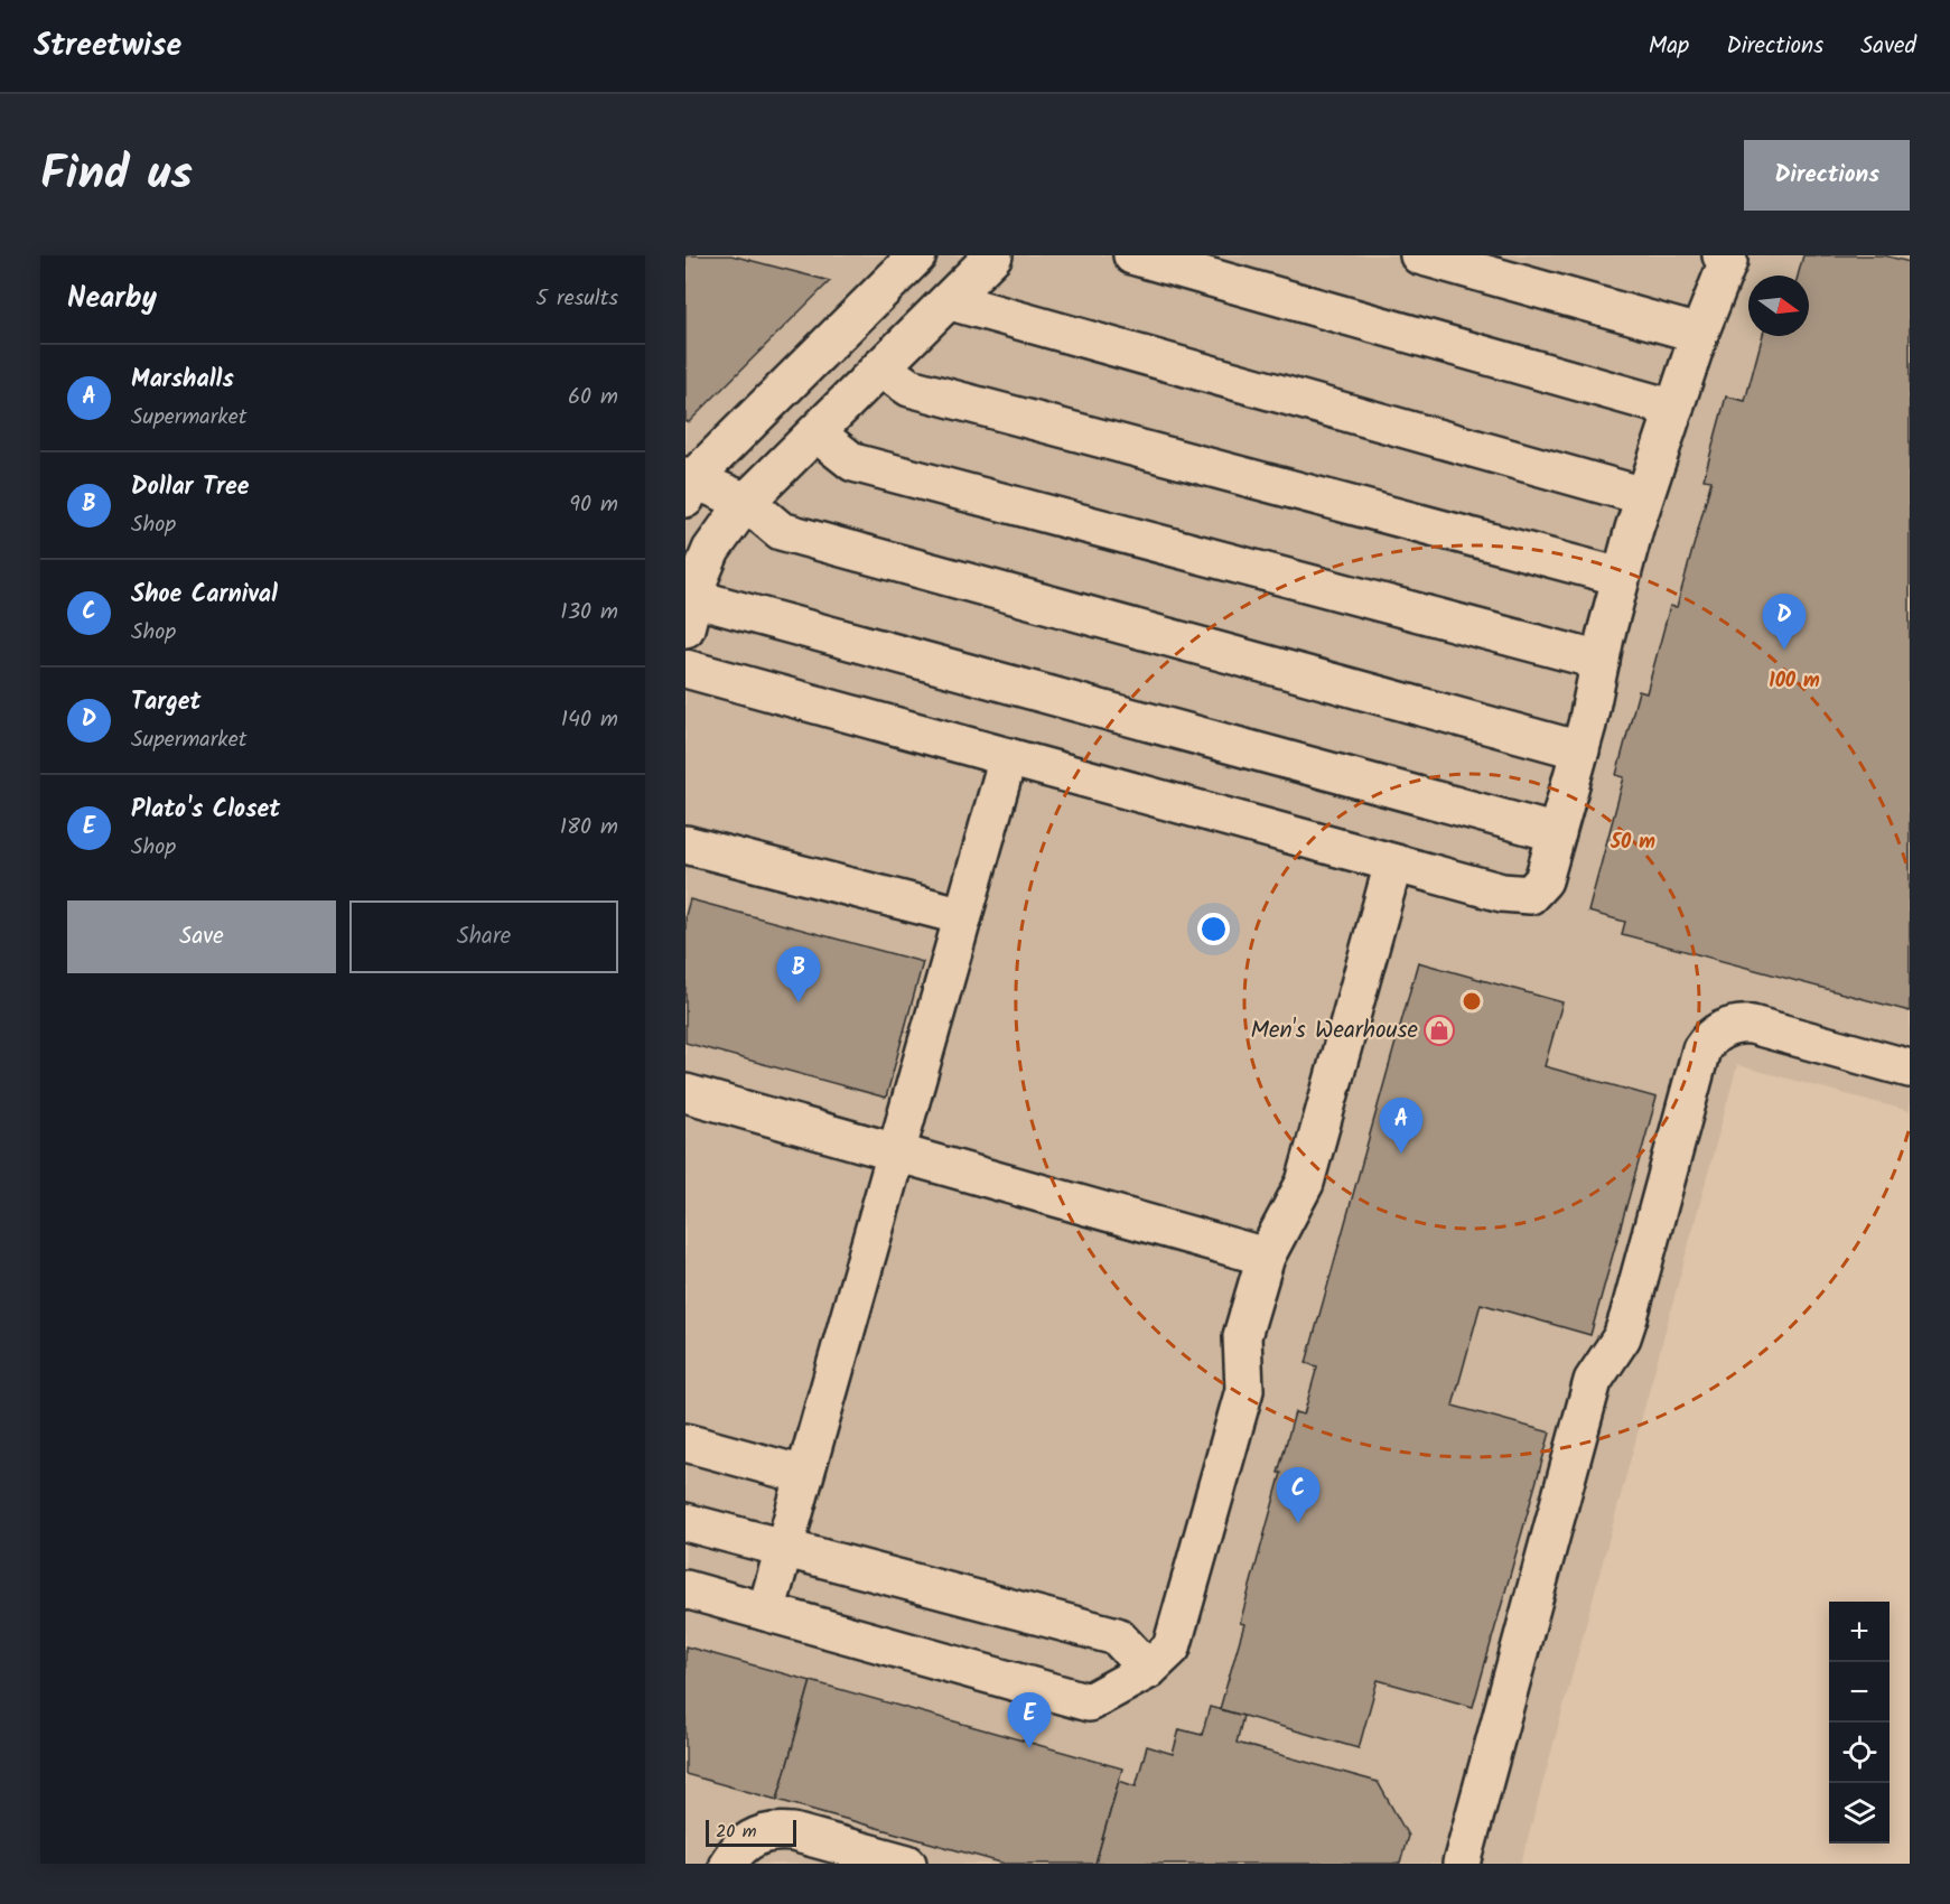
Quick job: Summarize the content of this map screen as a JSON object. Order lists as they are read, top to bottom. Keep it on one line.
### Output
{"places":{"shop":["Men's Wearhouse"]},"scale_bar":"20 m","north":"right","page":{"header":"Streetwise","nav":["Map","Directions","Saved"],"title":"Find us","buttons":["Directions",["Save","Share"]],"heading":["Nearby","5 results"],"list":[{"mark":"A","name":"Marshalls","note":"Supermarket","value":"60 m"},{"mark":"B","name":"Dollar Tree","note":"Shop","value":"90 m"},{"mark":"C","name":"Shoe Carnival","note":"Shop","value":"130 m"},{"mark":"D","name":"Target","note":"Supermarket","value":"140 m"},{"mark":"E","name":"Plato's Closet","note":"Shop","value":"180 m"}],"pins":["D","B","A","C","E"],"map_buttons":["+","−"],"scale":"20 m"},"rings":["100 m","50 m"]}
